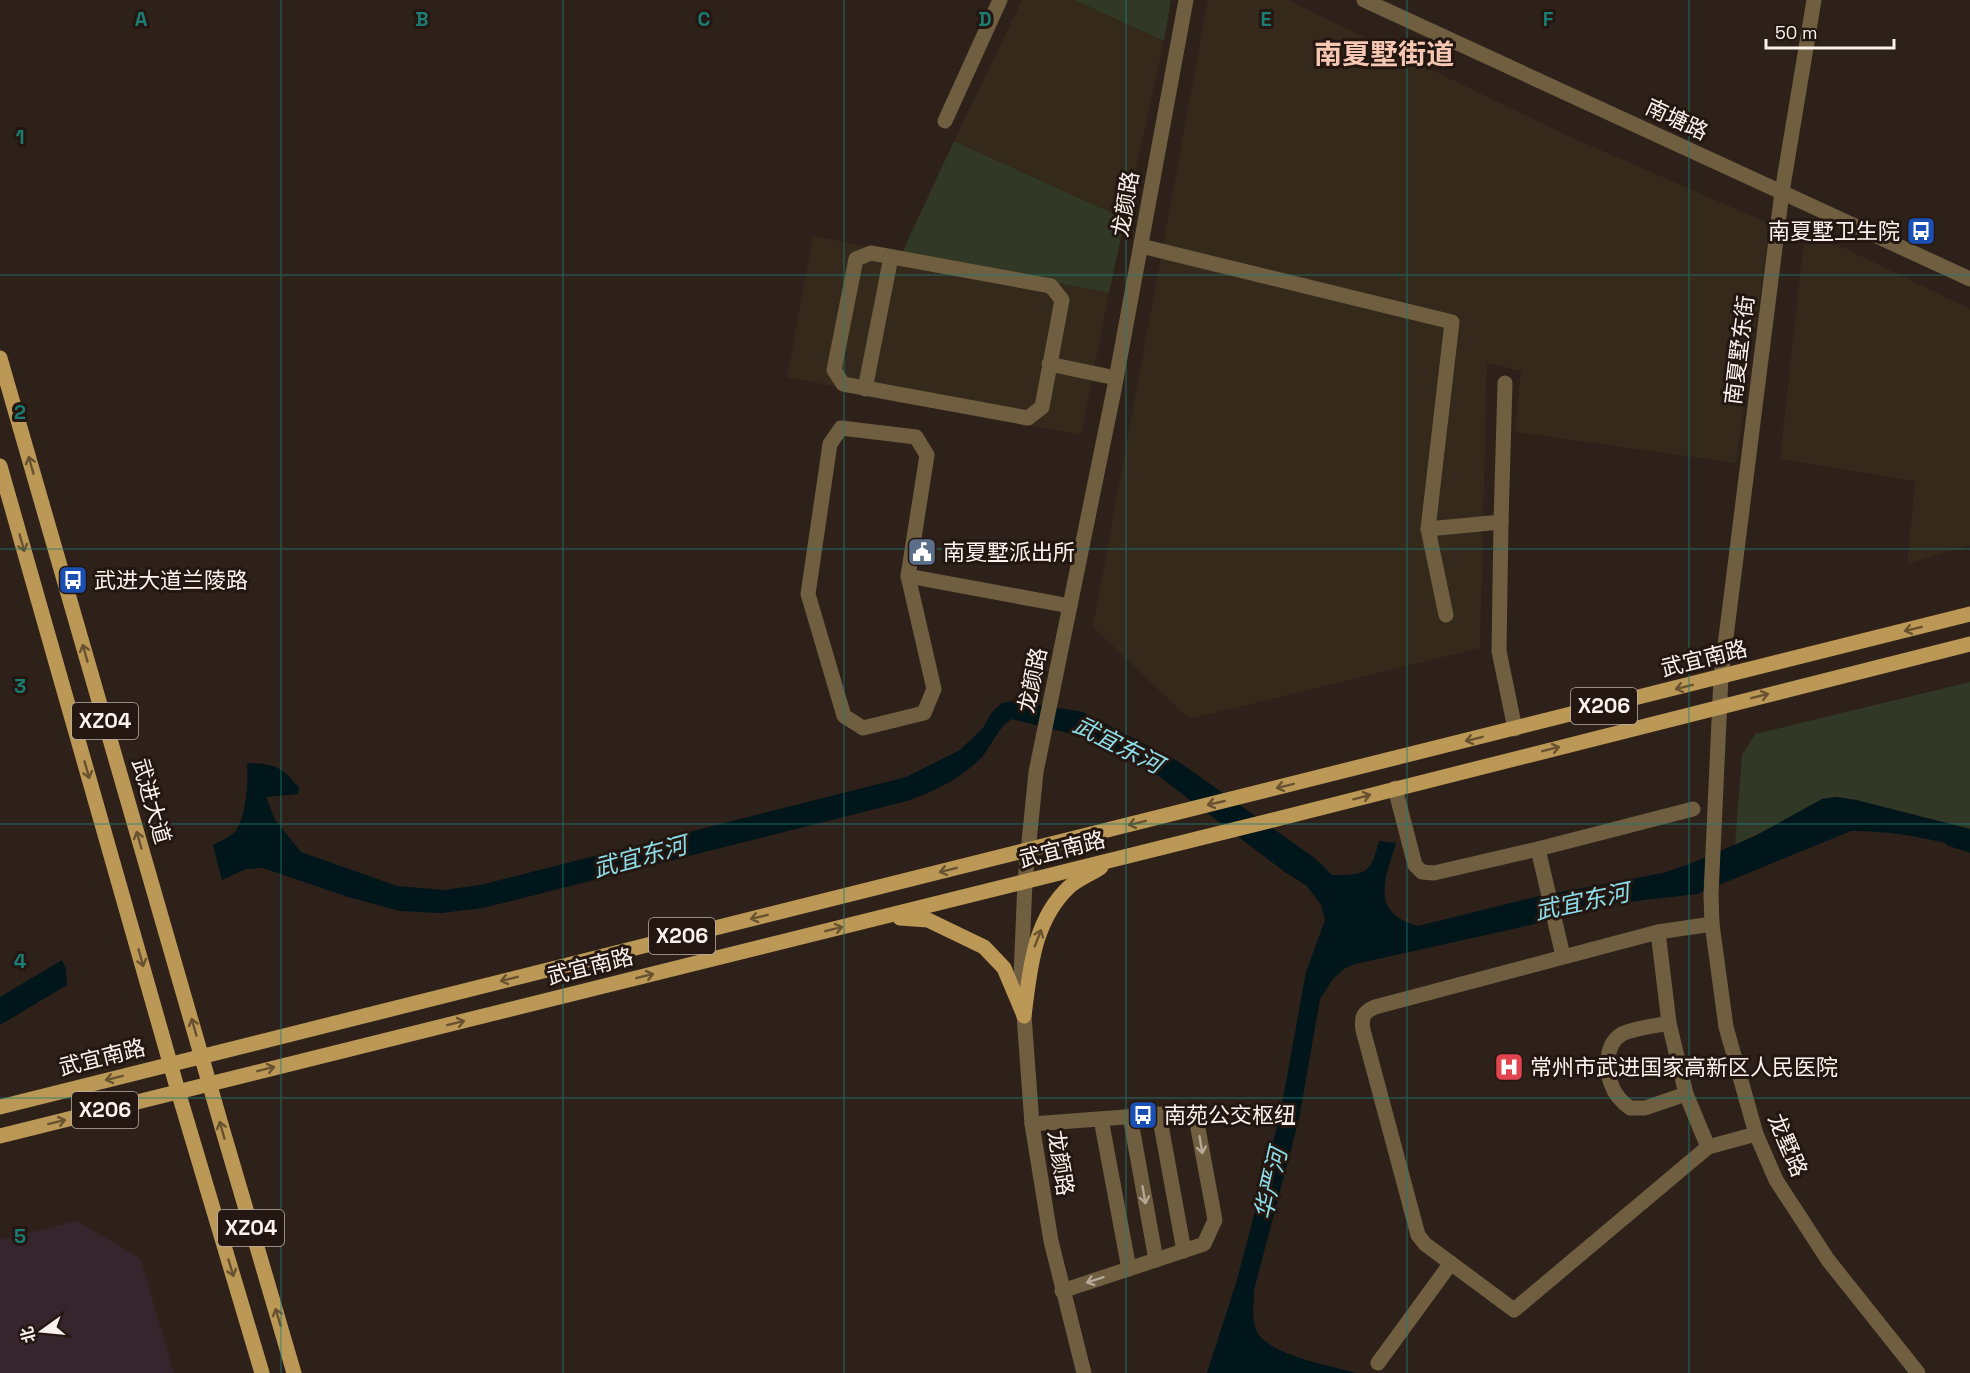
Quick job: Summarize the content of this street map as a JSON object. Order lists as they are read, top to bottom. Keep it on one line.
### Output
{"streets":{"main road":["武宜南路","X206","XZ04","武进大道"],"street":["南塘路","龙颜路","南夏墅东街","龙墅路"]},"crossings":[["南塘路","南夏墅东街"],["龙颜路","武宜南路"],["南夏墅东街","武宜南路"],["南夏墅东街","X206"],["南夏墅东街","龙墅路"],["武宜南路","X206"],["武宜南路","XZ04"],["武宜南路","武进大道"],["X206","龙墅路"],["XZ04","武进大道"]],"districts":["南夏墅街道"],"water":["武宜东河","华严河"],"places":{"bus stop":["南夏墅卫生院","武进大道兰陵路","南苑公交枢纽"],"public building":["南夏墅派出所"],"hospital":["常州市武进国家高新区人民医院"]},"scale_bar":"50 m","north":"left","grid":{"columns":["A","B","C","D","E","F"],"rows":["1","2","3","4","5"]}}
